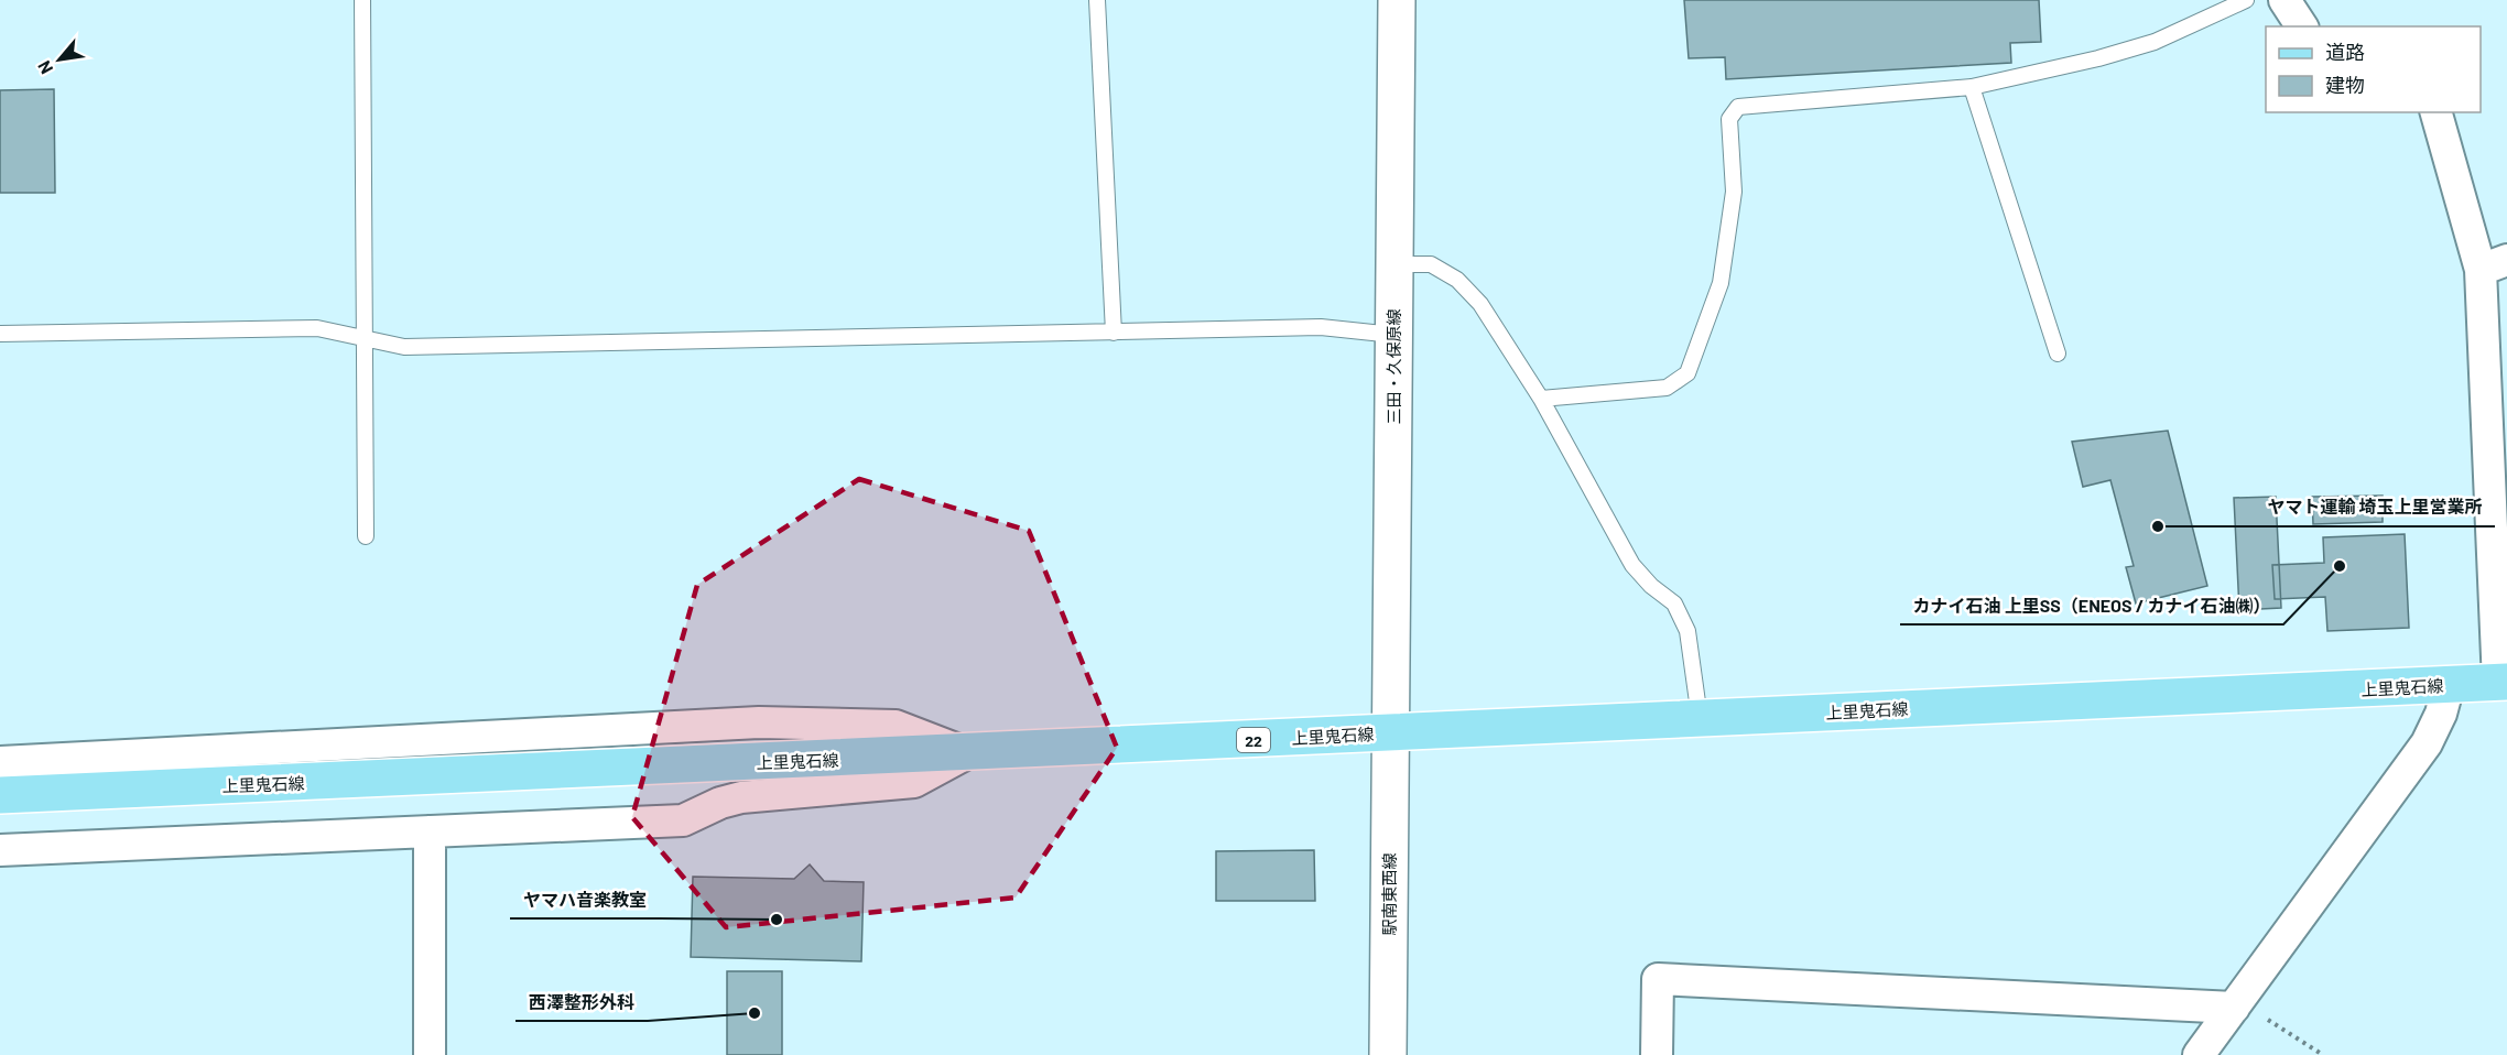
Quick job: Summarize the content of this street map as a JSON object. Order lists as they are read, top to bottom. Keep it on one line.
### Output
{"streets":{"main road":["上里鬼石線","22"],"street":["三田・久保原線","駅南東西線"]},"crossings":[["三田・久保原線","上里鬼石線"],["三田・久保原線","駅南東西線"],["上里鬼石線","駅南東西線"]],"places":["ヤマト運輸 埼玉上里営業所","カナイ石油 上里SS（ENEOS / カナイ石油㈱）","ヤマハ音楽教室","西澤整形外科"],"legend":["道路","建物"],"north":"bottom left"}
